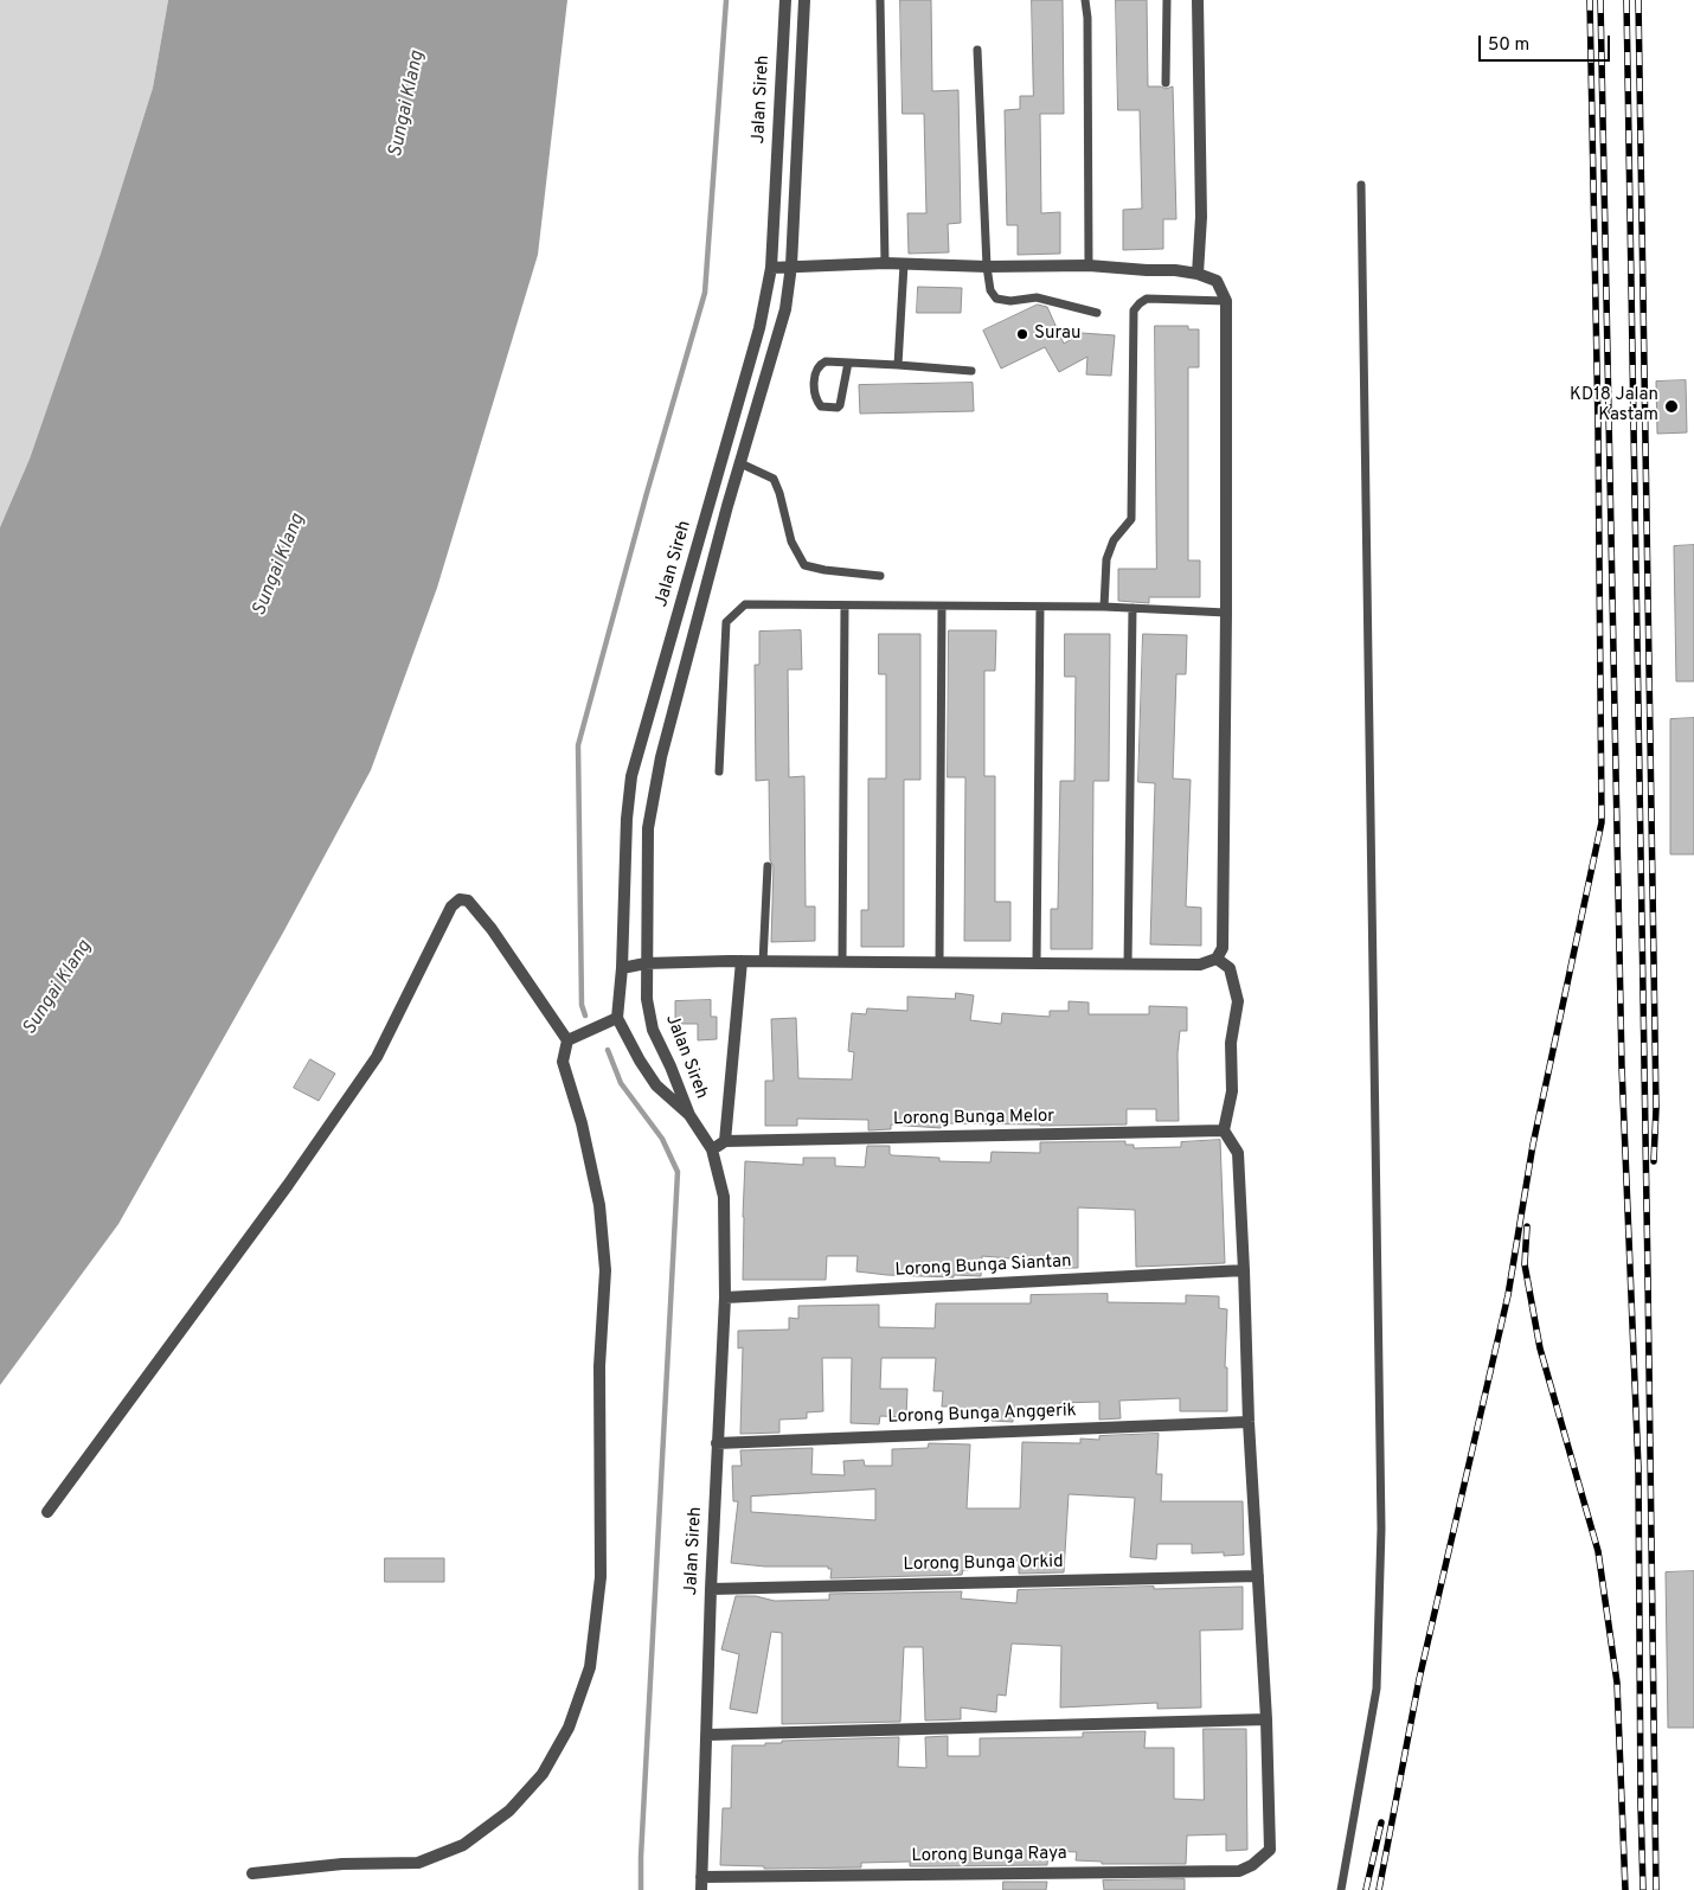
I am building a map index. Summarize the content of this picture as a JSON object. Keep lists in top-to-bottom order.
{
  "streets": {
    "street": [
      "Jalan Sireh",
      "Lorong Bunga Melor",
      "Lorong Bunga Siantan",
      "Lorong Bunga Anggerik",
      "Lorong Bunga Orkid",
      "Lorong Bunga Raya"
    ]
  },
  "crossings": [
    ["Jalan Sireh", "Lorong Bunga Siantan"],
    ["Jalan Sireh", "Lorong Bunga Anggerik"],
    ["Jalan Sireh", "Lorong Bunga Orkid"],
    ["Jalan Sireh", "Lorong Bunga Raya"]
  ],
  "water": ["Sungai Klang"],
  "places": ["Surau", "KD18 Jalan Kastam"],
  "scale_bar": "50 m"
}
